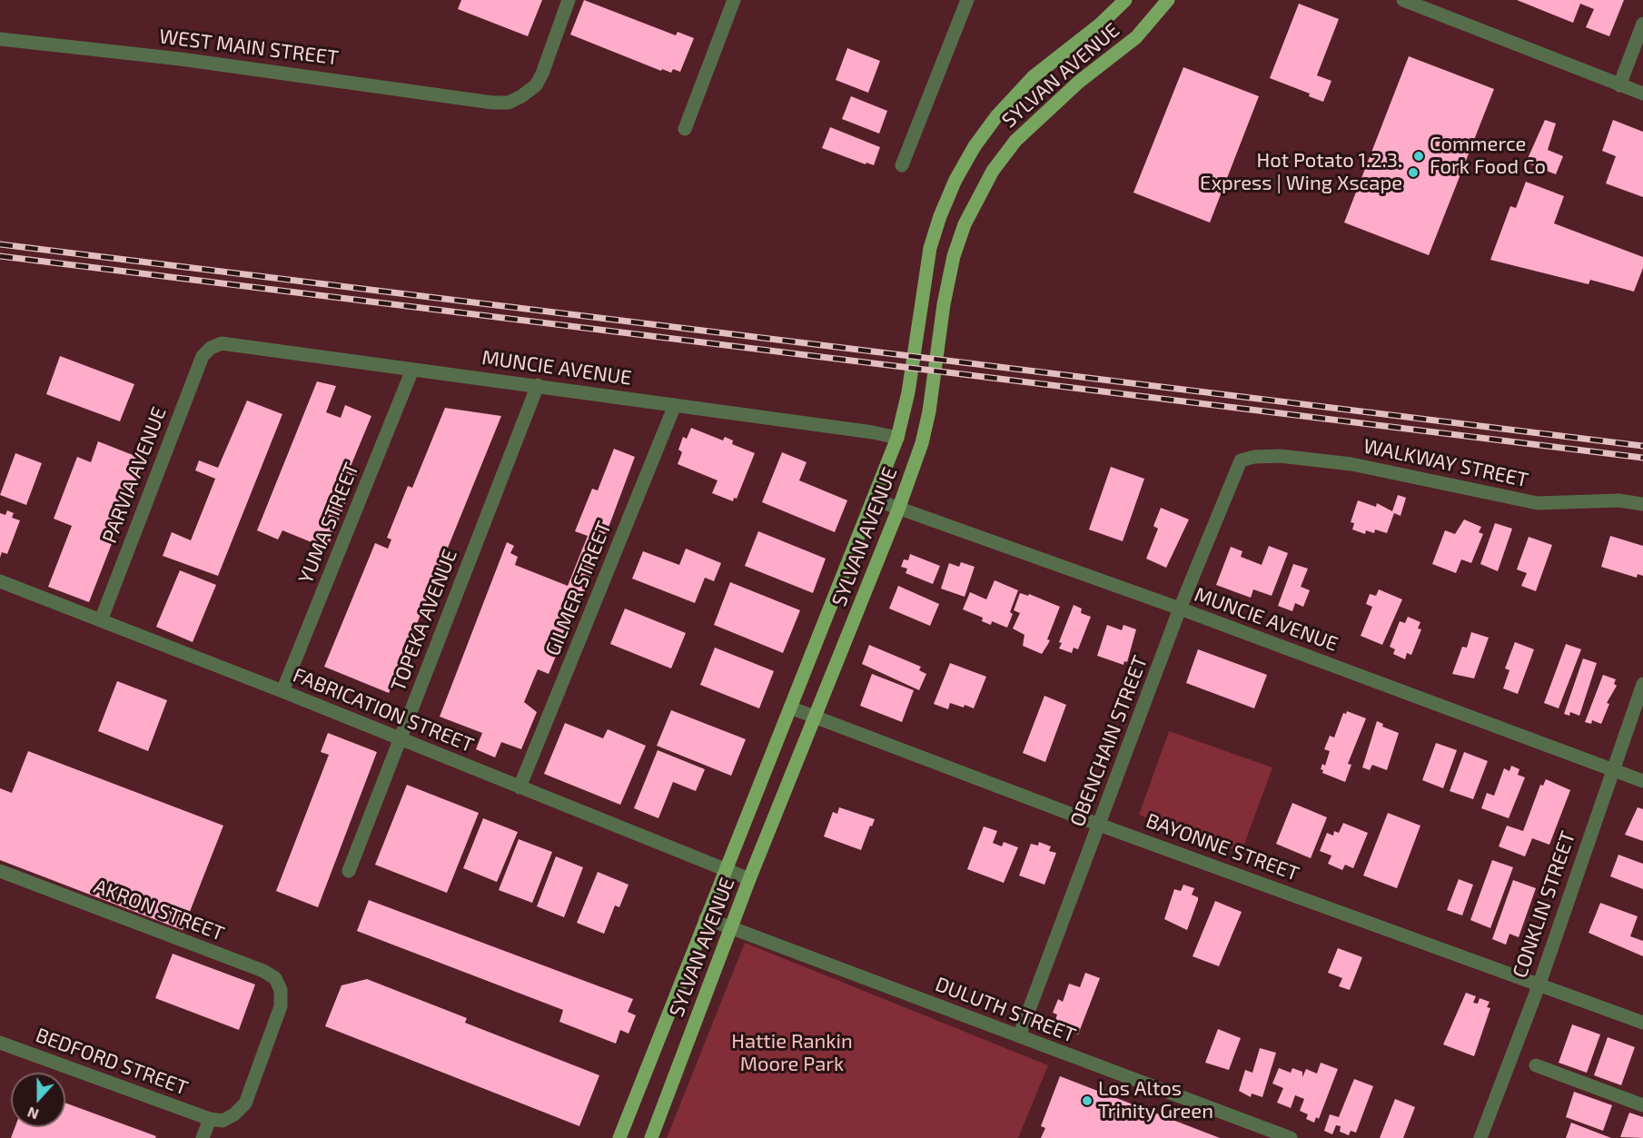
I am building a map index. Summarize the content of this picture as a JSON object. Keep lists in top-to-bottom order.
{
  "streets": {
    "main road": ["SYLVAN AVENUE"],
    "street": [
      "WEST MAIN STREET",
      "MUNCIE AVENUE",
      "WALKWAY STREET",
      "PARVIA AVENUE",
      "YUMA STREET",
      "GILMER STREET",
      "TOPEKA AVENUE",
      "FABRICATION STREET",
      "OBENCHAIN STREET",
      "BAYONNE STREET",
      "CONKLIN STREET",
      "AKRON STREET",
      "DULUTH STREET",
      "BEDFORD STREET"
    ]
  },
  "crossings": [
    ["SYLVAN AVENUE", "MUNCIE AVENUE"],
    ["SYLVAN AVENUE", "FABRICATION STREET"],
    ["SYLVAN AVENUE", "BAYONNE STREET"],
    ["SYLVAN AVENUE", "DULUTH STREET"],
    ["MUNCIE AVENUE", "PARVIA AVENUE"],
    ["MUNCIE AVENUE", "YUMA STREET"],
    ["MUNCIE AVENUE", "GILMER STREET"],
    ["MUNCIE AVENUE", "TOPEKA AVENUE"],
    ["MUNCIE AVENUE", "OBENCHAIN STREET"],
    ["MUNCIE AVENUE", "CONKLIN STREET"],
    ["WALKWAY STREET", "OBENCHAIN STREET"],
    ["PARVIA AVENUE", "FABRICATION STREET"],
    ["YUMA STREET", "FABRICATION STREET"],
    ["GILMER STREET", "FABRICATION STREET"],
    ["TOPEKA AVENUE", "FABRICATION STREET"],
    ["OBENCHAIN STREET", "BAYONNE STREET"],
    ["OBENCHAIN STREET", "DULUTH STREET"],
    ["BAYONNE STREET", "CONKLIN STREET"],
    ["AKRON STREET", "BEDFORD STREET"]
  ],
  "parks": ["Hattie Rankin Moore Park"],
  "places": ["Commerce Fork Food Co", "Hot Potato 1.2.3. Express | Wing Xscape", "Los Altos Trinity Green"],
  "north": "bottom"
}
